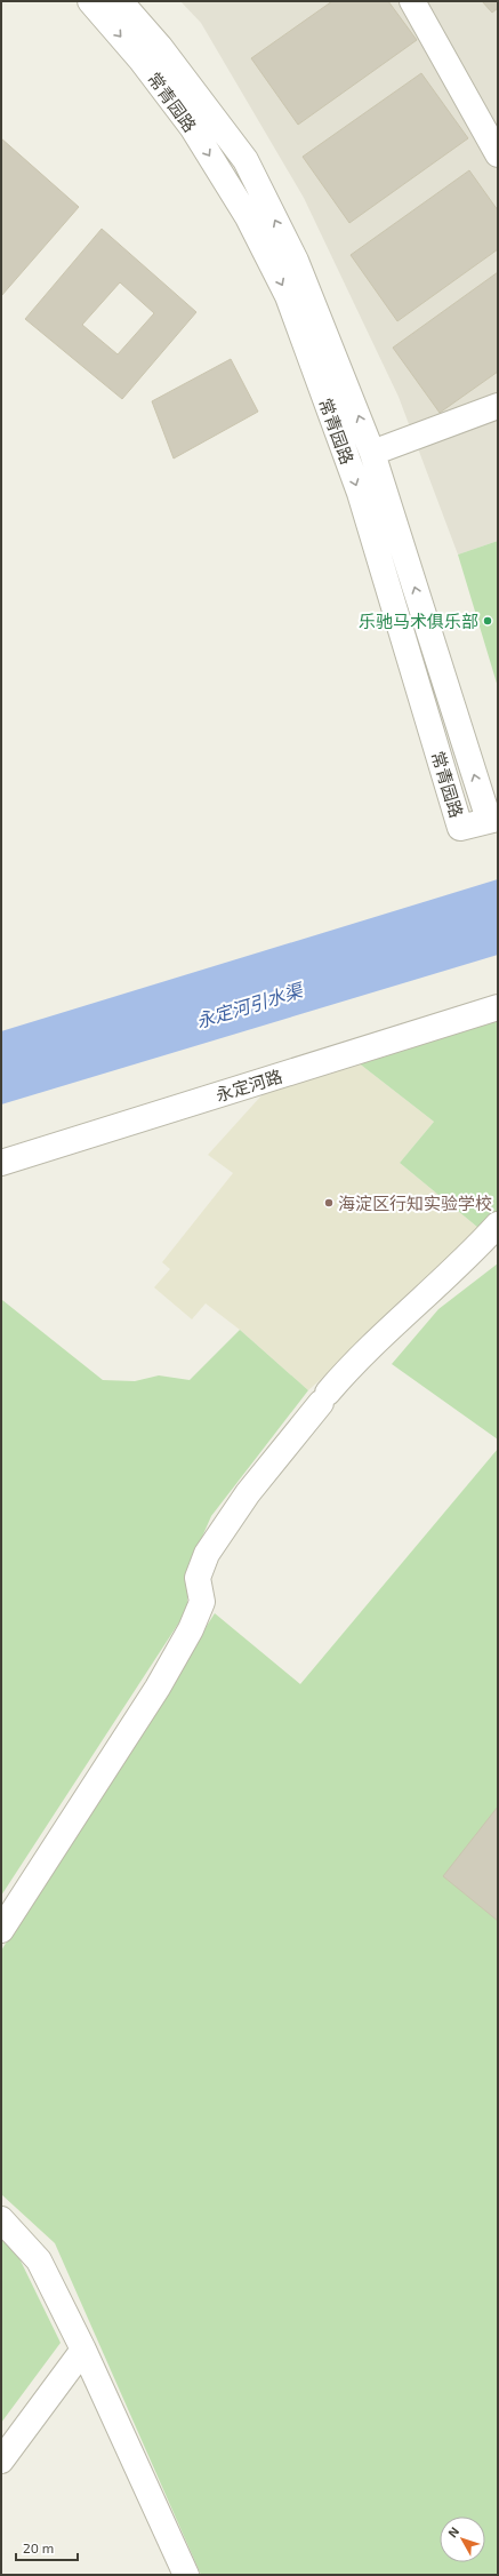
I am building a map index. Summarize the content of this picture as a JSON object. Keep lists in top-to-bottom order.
{
  "streets": {
    "street": ["常青园路", "永定河路"]
  },
  "water": ["永定河引水渠"],
  "places": ["乐驰马术俱乐部", "海淀区行知实验学校"],
  "scale_bar": "20 m",
  "north": "top left"
}
